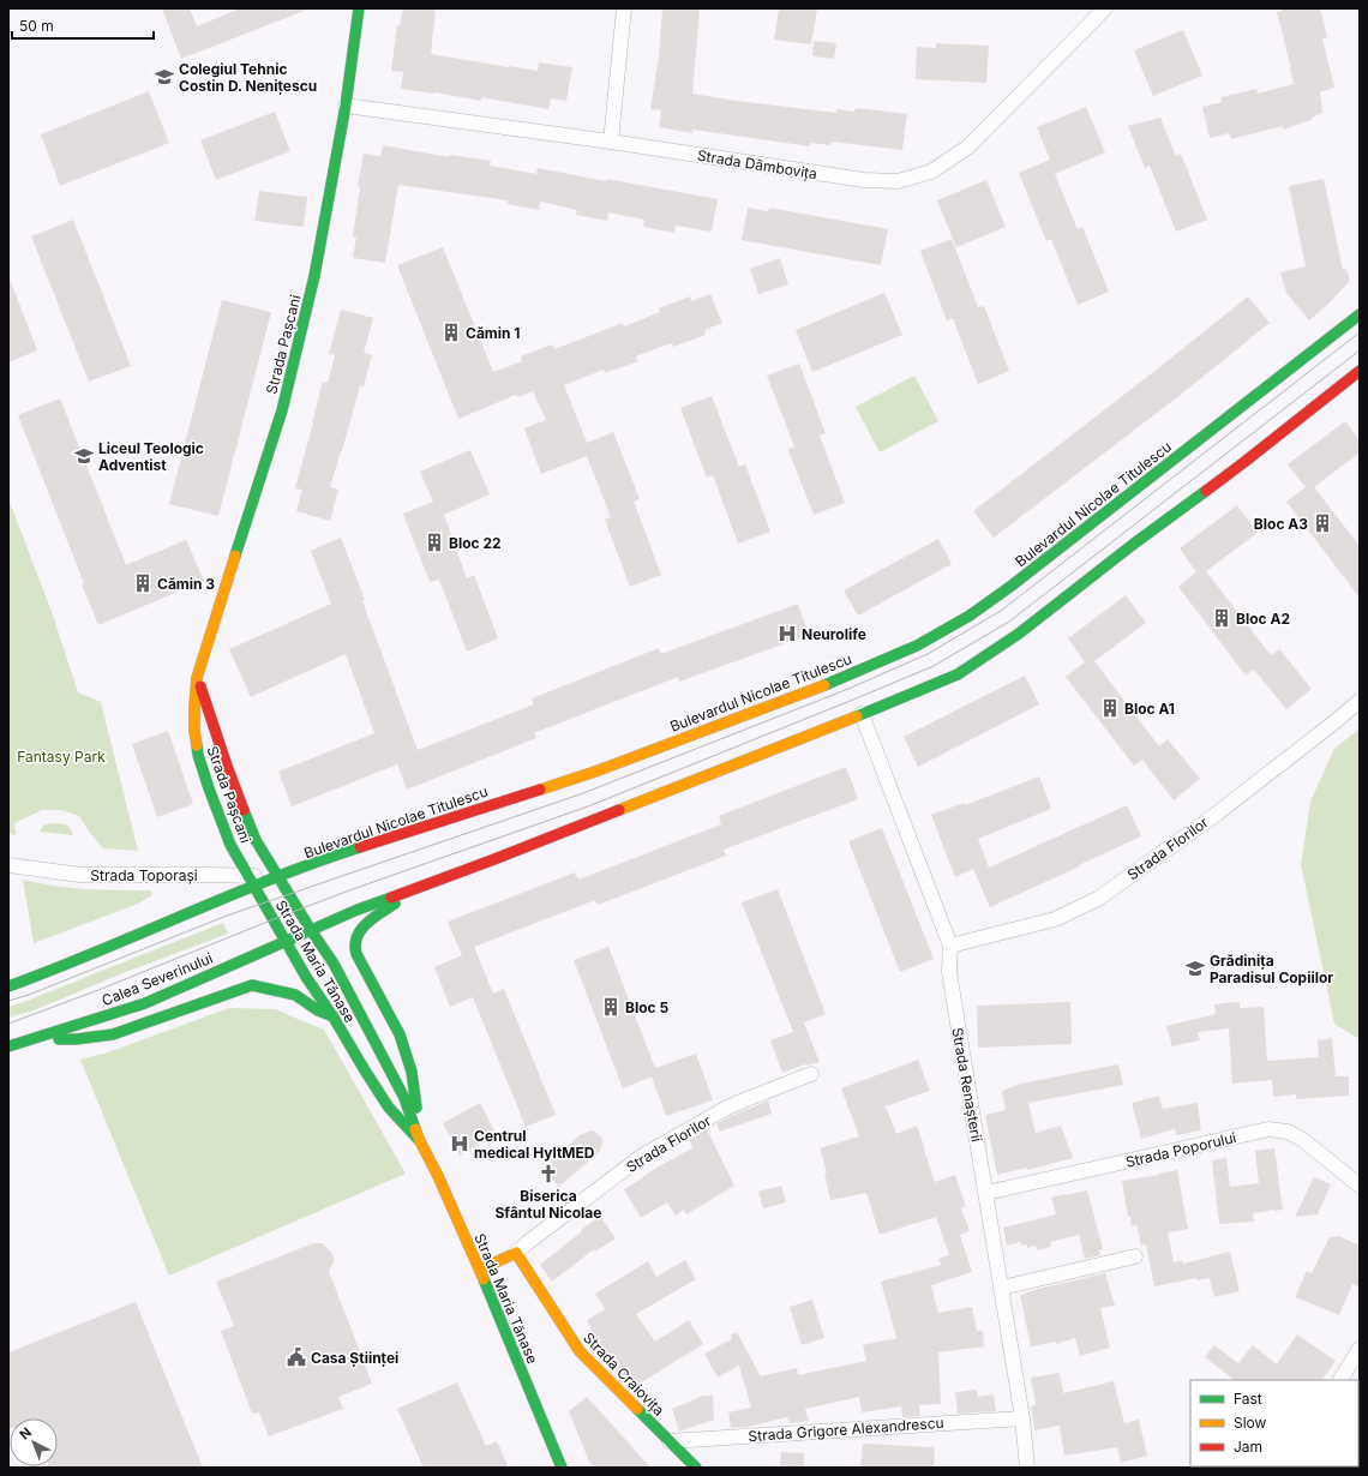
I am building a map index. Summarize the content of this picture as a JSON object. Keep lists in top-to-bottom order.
{
  "streets": {
    "main road": [
      "Strada Pașcani",
      "Bulevardul Nicolae Titulescu",
      "Strada Maria Tănase",
      "Calea Severinului",
      "Strada Craiovița"
    ],
    "street": [
      "Strada Dâmbovița",
      "Strada Florilor",
      "Strada Toporași",
      "Strada Renașterii",
      "Strada Poporului",
      "Strada Grigore Alexandrescu"
    ]
  },
  "crossings": [
    ["Strada Dâmbovița", "Strada Pașcani"],
    ["Strada Pașcani", "Bulevardul Nicolae Titulescu"],
    ["Strada Pașcani", "Strada Toporași"],
    ["Strada Pașcani", "Strada Maria Tănase"],
    ["Bulevardul Nicolae Titulescu", "Strada Toporași"],
    ["Bulevardul Nicolae Titulescu", "Strada Maria Tănase"],
    ["Strada Florilor", "Strada Renașterii"],
    ["Strada Florilor", "Strada Craiovița"],
    ["Strada Toporași", "Strada Maria Tănase"],
    ["Strada Maria Tănase", "Calea Severinului"],
    ["Strada Renașterii", "Strada Poporului"],
    ["Strada Renașterii", "Strada Grigore Alexandrescu"],
    ["Strada Craiovița", "Strada Grigore Alexandrescu"]
  ],
  "parks": ["Fantasy Park"],
  "places": {
    "school or university": ["Colegiul Tehnic Costin D. Nenițescu", "Liceul Teologic Adventist", "Grădinița Paradisul Copiilor"],
    "building": [
      "Cămin 1",
      "Bloc A3",
      "Bloc 22",
      "Cămin 3",
      "Bloc A2",
      "Bloc A1",
      "Bloc 5"
    ],
    "hospital": ["Neurolife", "Centrul medical HyltMED"],
    "church": ["Biserica Sfântul Nicolae"],
    "public building": ["Casa Științei"]
  },
  "legend": ["Fast", "Slow", "Jam"],
  "scale_bar": "50 m",
  "north": "top left"
}
